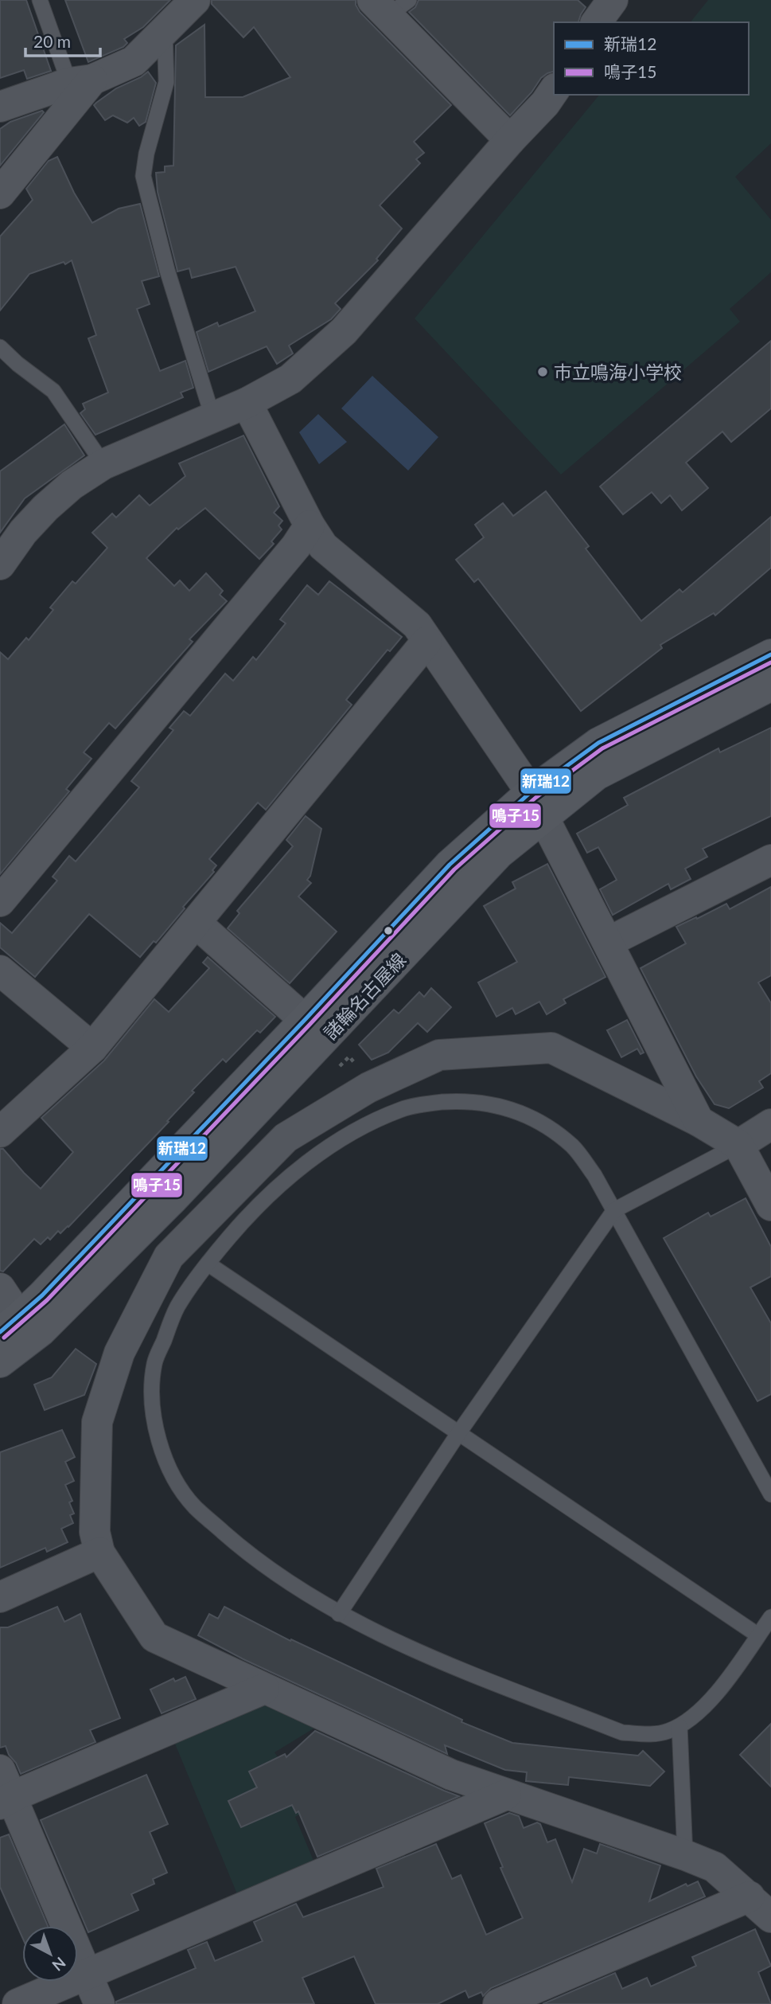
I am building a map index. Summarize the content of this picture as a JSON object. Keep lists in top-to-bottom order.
{
  "streets": {
    "main road": ["諸輪名古屋線"]
  },
  "places": ["市立鳴海小学校"],
  "lines": ["transit line 新瑞12", "transit line 鳴子15"],
  "legend": ["新瑞12", "鳴子15"],
  "scale_bar": "20 m",
  "north": "bottom right"
}
